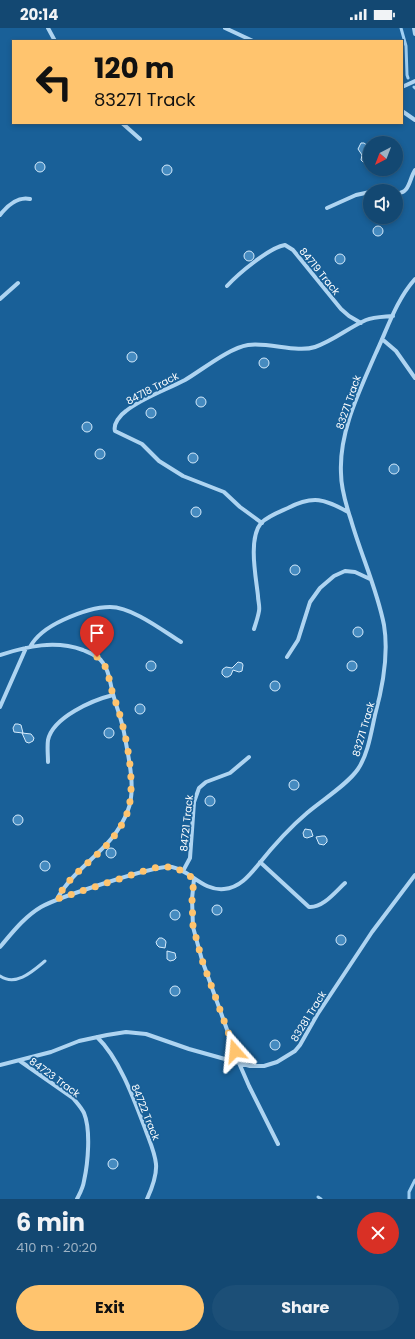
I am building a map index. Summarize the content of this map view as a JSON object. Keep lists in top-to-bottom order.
{
  "streets": {
    "street": [
      "84719 Track",
      "84718 Track",
      "83271 Track",
      "84721 Track",
      "83281 Track",
      "84723 Track",
      "84722 Track"
    ]
  },
  "crossings": [
    ["84719 Track", "84718 Track"],
    ["84718 Track", "83271 Track"],
    ["83271 Track", "84721 Track"],
    ["83281 Track", "84723 Track"],
    ["83281 Track", "84722 Track"]
  ],
  "north": "bottom left",
  "page": {
    "status": "20:14",
    "turn": ["120 m", "83271 Track"],
    "heading": ["6 min", "410 m · 20:20"],
    "buttons": ["Exit", "Share"]
  }
}
